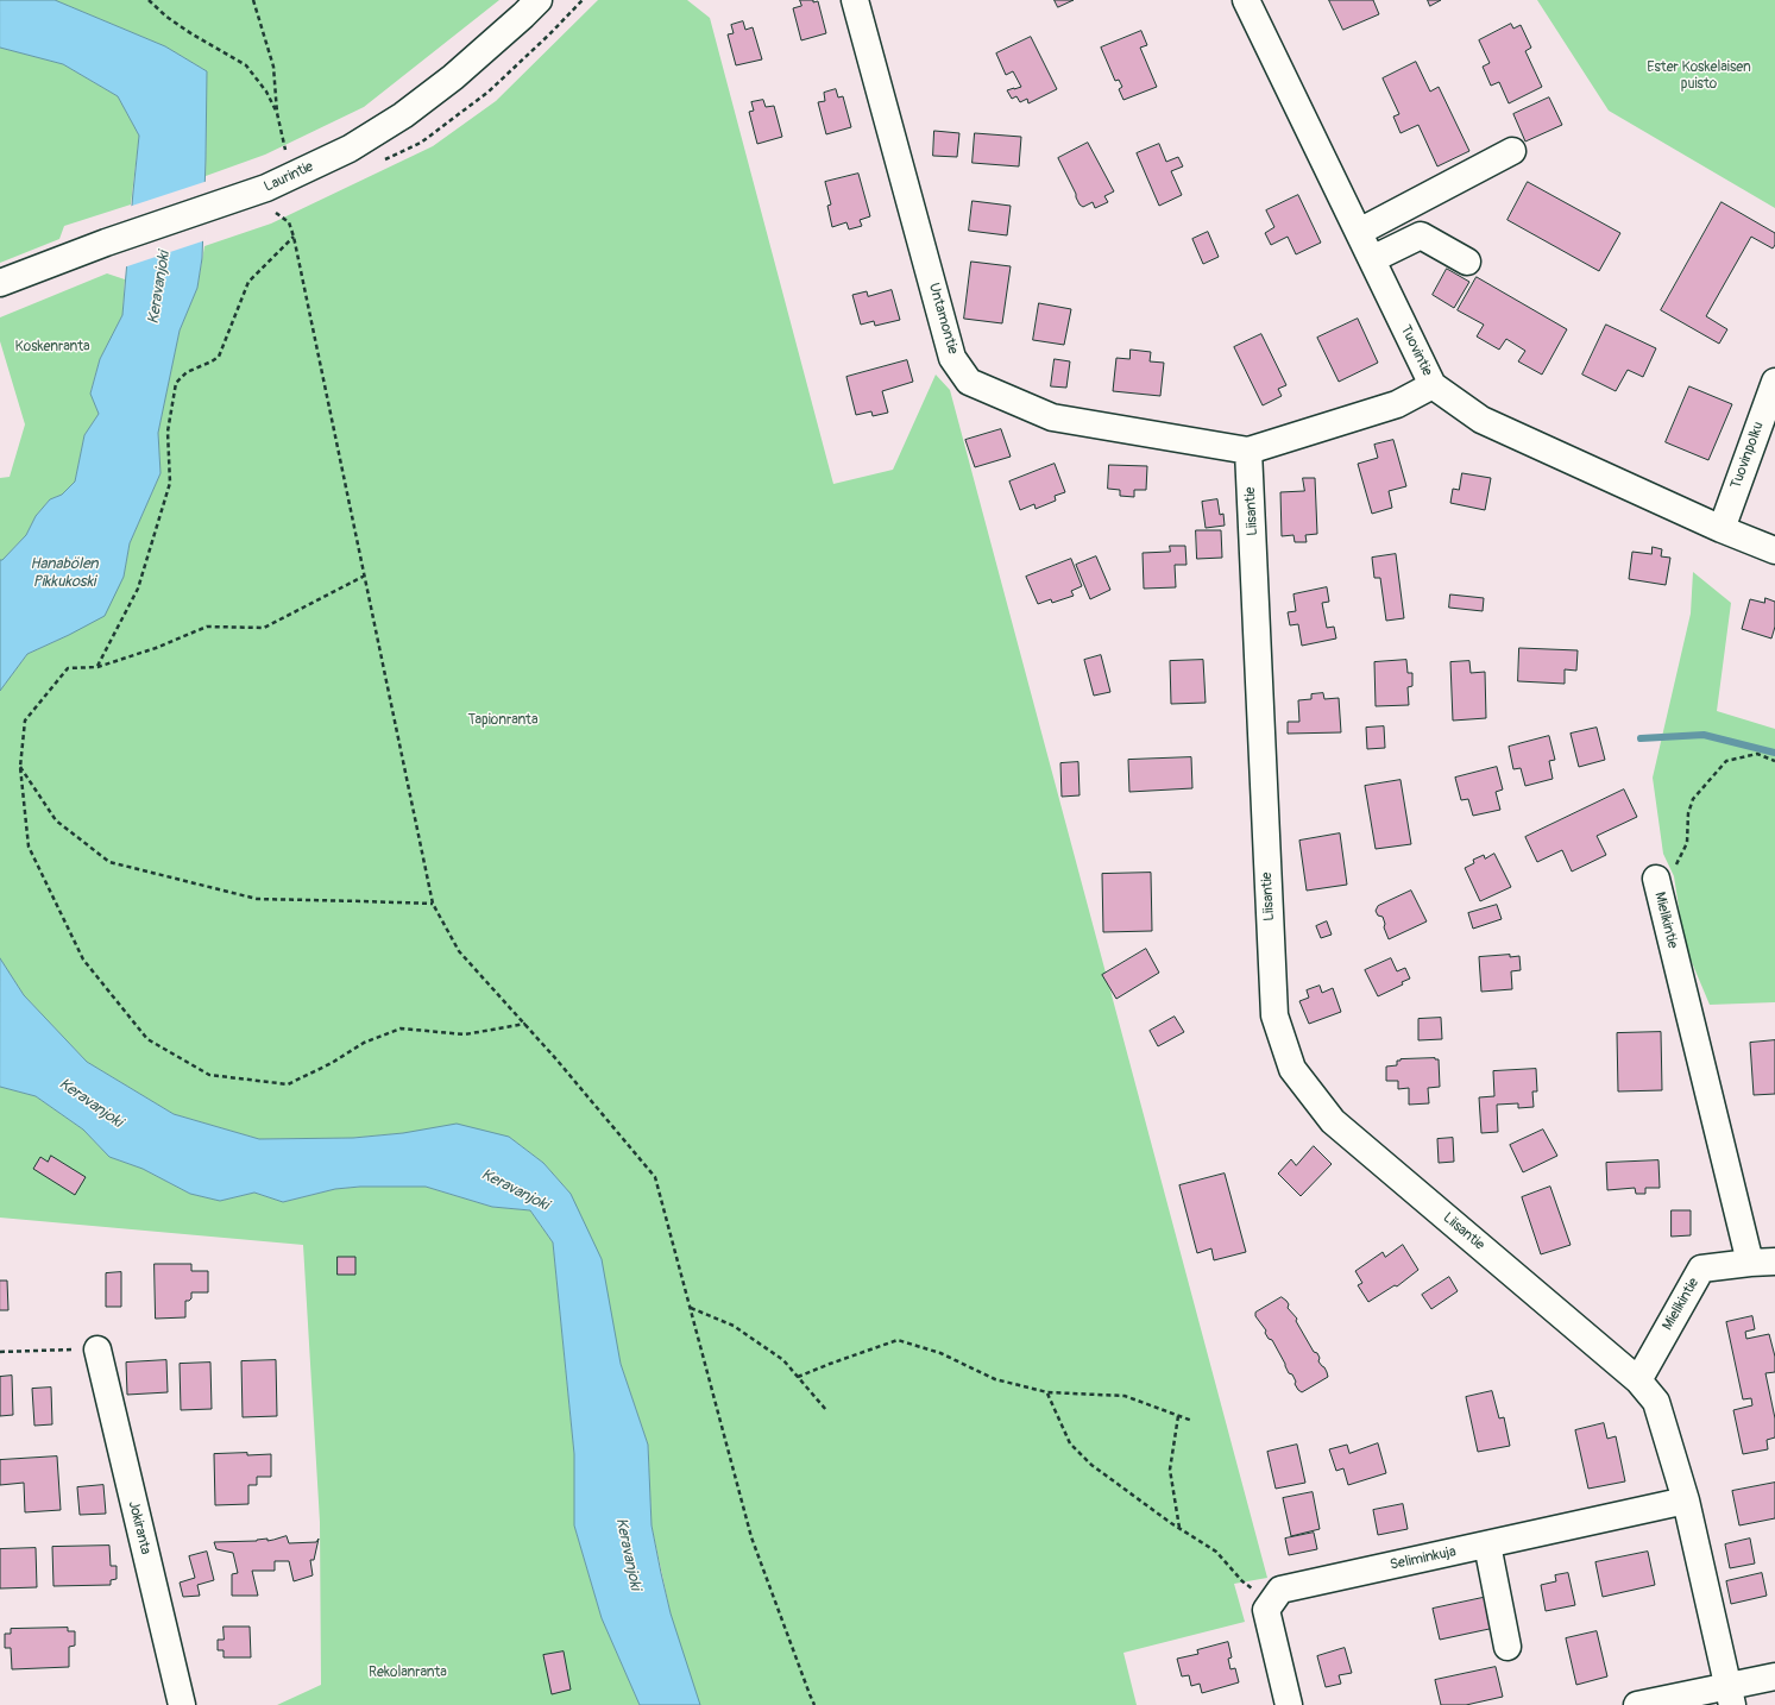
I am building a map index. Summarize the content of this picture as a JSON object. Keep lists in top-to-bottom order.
{
  "streets": {
    "street": [
      "Laurintie",
      "Untamontie",
      "Tuovintie",
      "Tuovinpolku",
      "Liisantie",
      "Mielikintie",
      "Jokiranta",
      "Seliminkuja"
    ]
  },
  "crossings": [
    ["Untamontie", "Liisantie"],
    ["Tuovintie", "Tuovinpolku"],
    ["Liisantie", "Mielikintie"]
  ],
  "water": ["Keravanjoki", "Hanabölen Pikkukoski"],
  "parks": [
    "Ester Koskelaisen puisto",
    "Koskenranta",
    "Tapionranta",
    "Rekolanranta"
  ]
}
